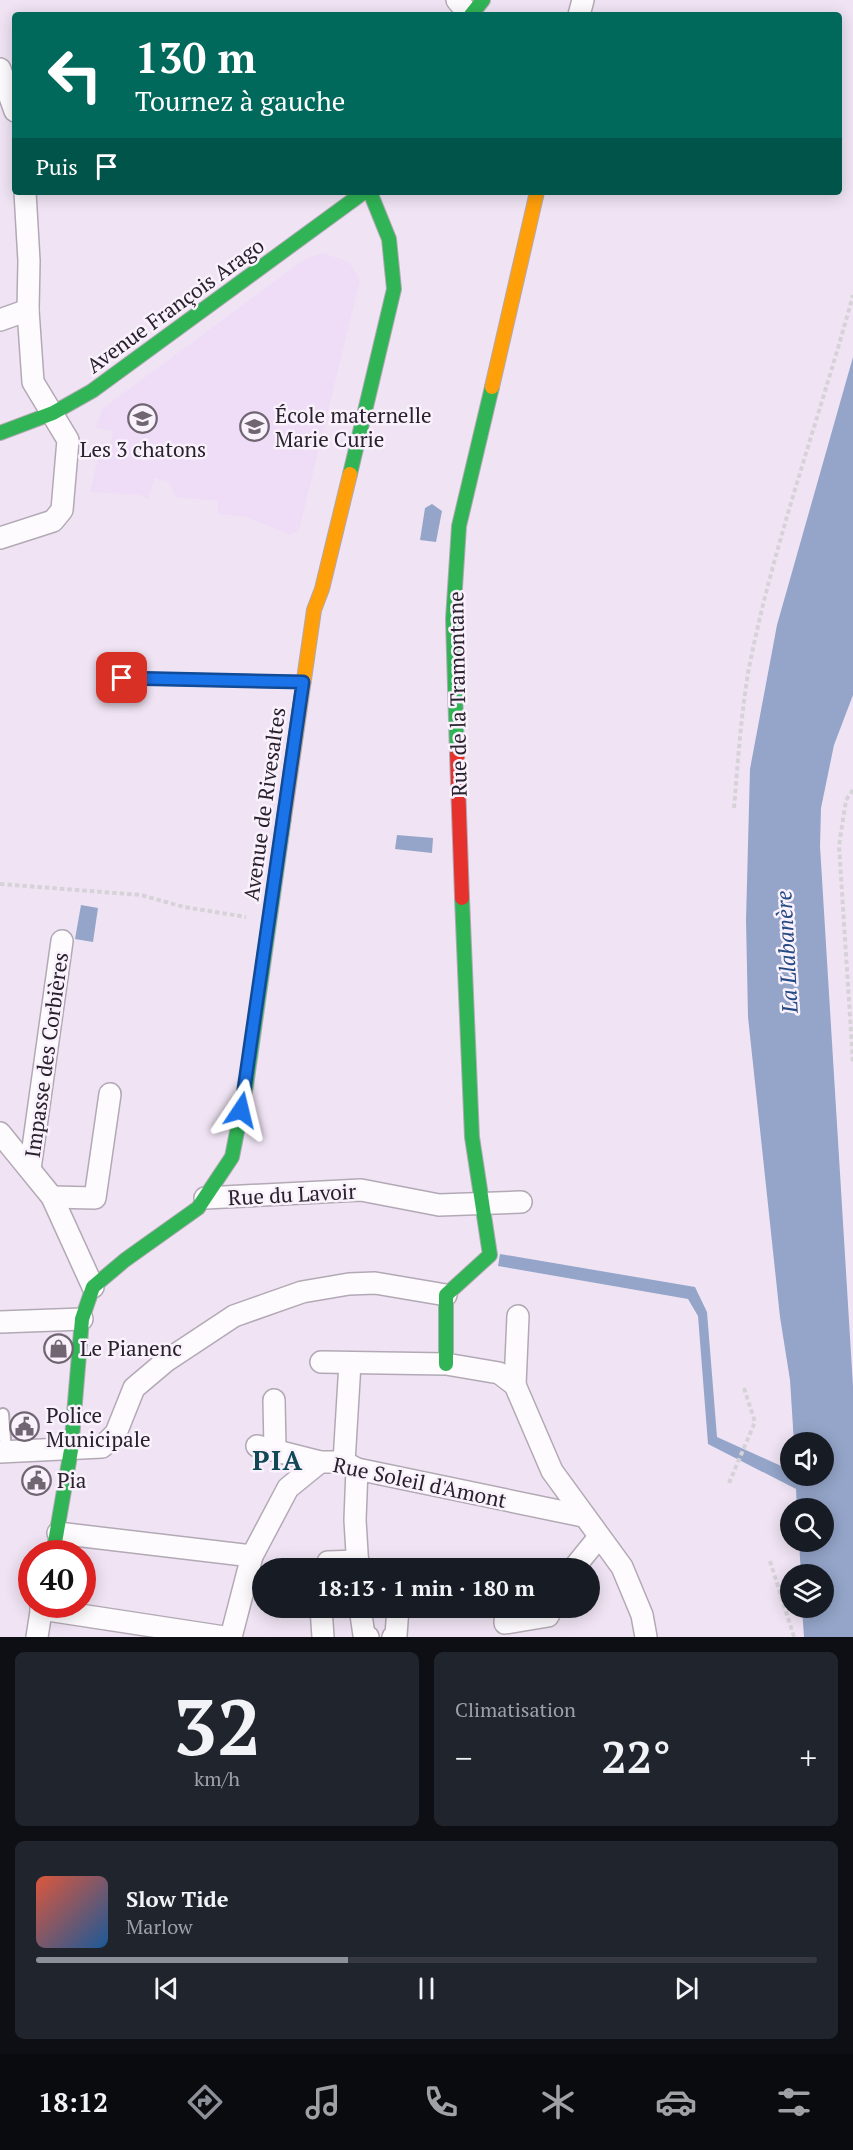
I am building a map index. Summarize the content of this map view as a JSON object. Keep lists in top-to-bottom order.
{
  "streets": {
    "street": [
      "Avenue François Arago",
      "Rue de la Tramontane",
      "Avenue de Rivesaltes",
      "Impasse des Corbières",
      "Rue du Lavoir",
      "Rue Soleil d'Amont"
    ]
  },
  "crossings": [
    ["Rue de la Tramontane", "Rue du Lavoir"],
    ["Avenue de Rivesaltes", "Rue du Lavoir"]
  ],
  "districts": ["PIA"],
  "water": ["La Llabanère"],
  "places": {
    "school or university": ["Les 3 chatons", "École maternelle Marie Curie"],
    "shop": ["Le Pianenc"],
    "public building": ["Police Municipale", "Pia"]
  },
  "page": {
    "turn": ["130 m", "Tournez à gauche"],
    "then": "Puis",
    "limit": "40",
    "trip": "18:13 · 1 min · 180 m",
    "tile": [
      ["32", "km/h"],
      "Climatisation"
    ],
    "heat": ["−", "22°", "+"],
    "song": ["Slow Tide", "Marlow"],
    "tabs": "18:12"
  }
}
